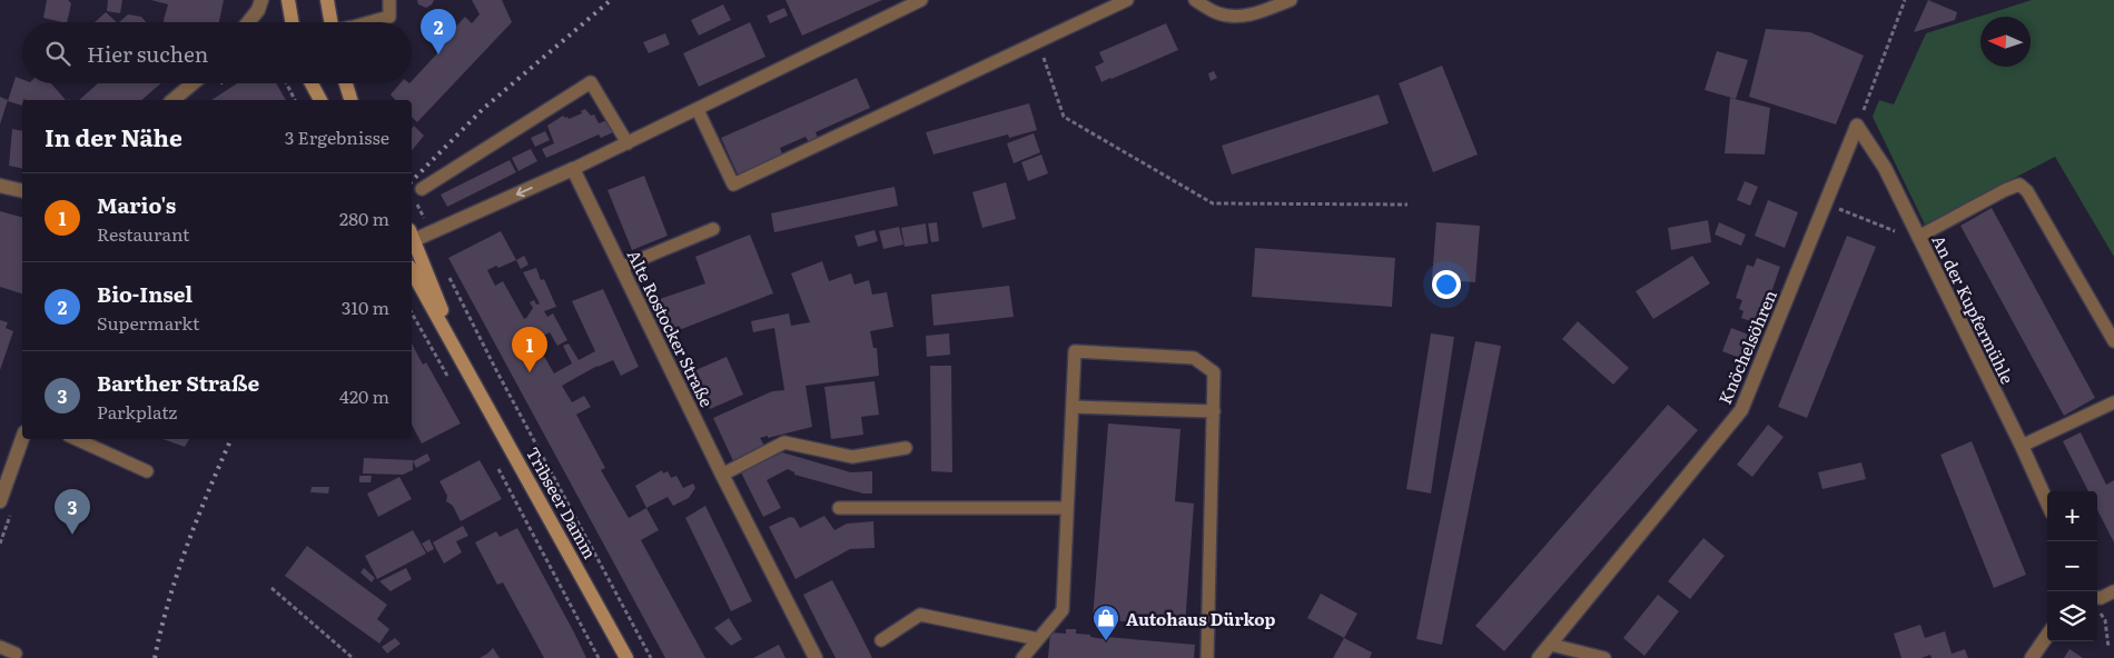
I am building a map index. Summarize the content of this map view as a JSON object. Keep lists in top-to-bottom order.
{
  "streets": {
    "main road": ["Tribseer Damm"],
    "street": ["An der Kupfermühle", "Alte Rostocker Straße", "Knöchelsöhren"]
  },
  "crossings": [
    ["An der Kupfermühle", "Knöchelsöhren"]
  ],
  "places": {
    "shop": ["Autohaus Dürkop"]
  },
  "north": "left",
  "page": {
    "pins": ["2", "1", "3"],
    "search": "Hier suchen",
    "heading": ["In der Nähe", "3 Ergebnisse"],
    "list": [
      {
        "mark": "1",
        "name": "Mario's",
        "note": "Restaurant",
        "value": "280 m"
      },
      {
        "mark": "2",
        "name": "Bio-Insel",
        "note": "Supermarkt",
        "value": "310 m"
      },
      {
        "mark": "3",
        "name": "Barther Straße",
        "note": "Parkplatz",
        "value": "420 m"
      }
    ],
    "map_buttons": ["+", "−"]
  }
}
